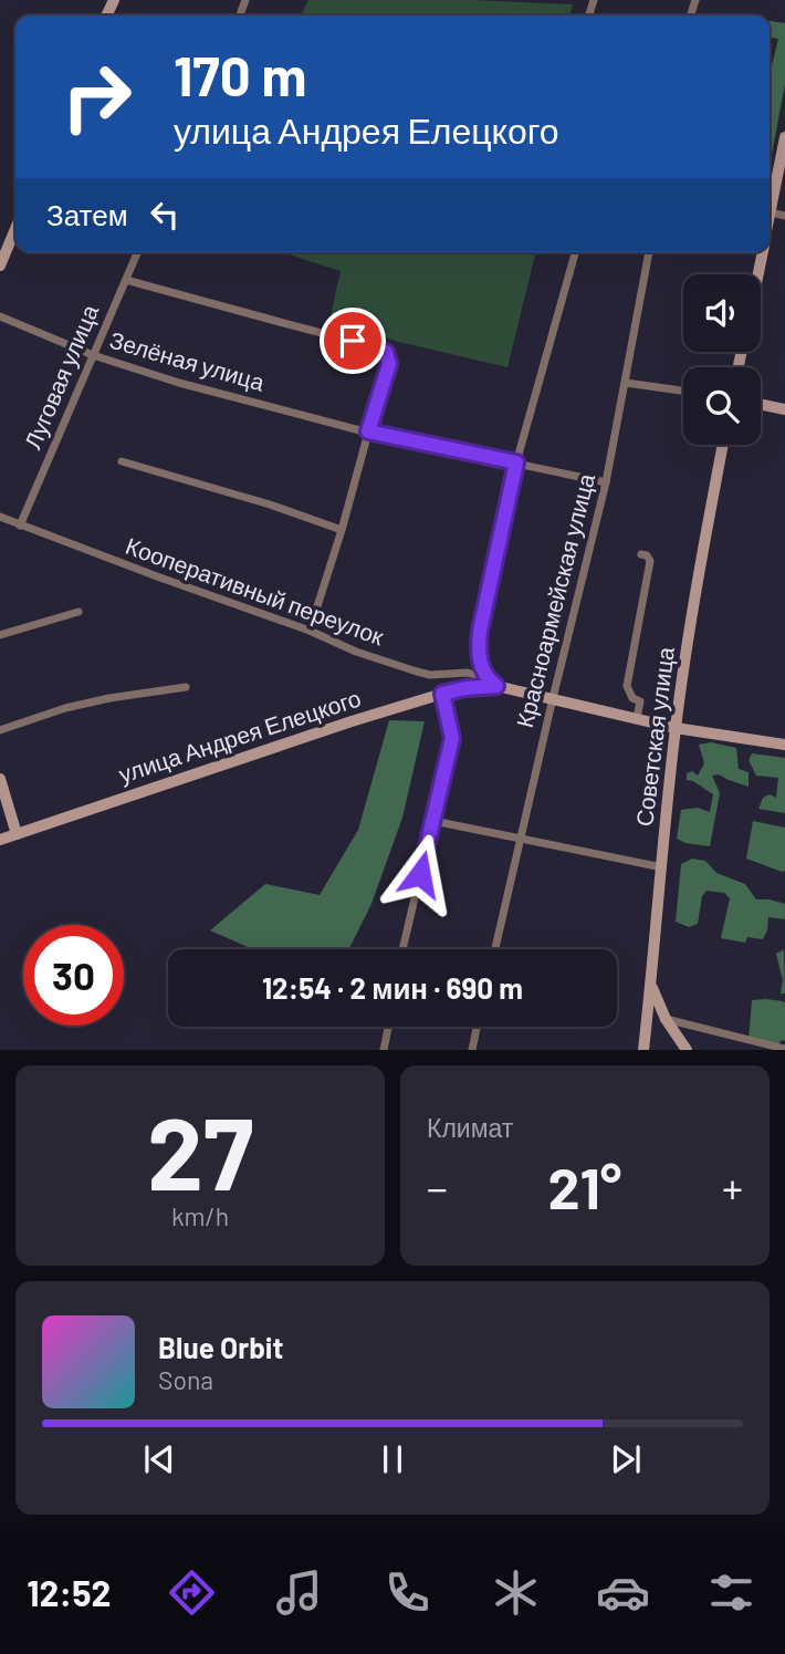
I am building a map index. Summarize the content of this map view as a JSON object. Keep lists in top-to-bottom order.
{
  "streets": {
    "main road": ["улица Андрея Елецкого", "Советская улица"],
    "street": [
      "Зелёная улица",
      "Луговая улица",
      "Кооперативный переулок",
      "Красноармейская улица"
    ]
  },
  "crossings": [
    ["Зелёная улица", "Луговая улица"],
    ["Зелёная улица", "Красноармейская улица"],
    ["Луговая улица", "Кооперативный переулок"],
    ["Кооперативный переулок", "улица Андрея Елецкого"],
    ["Красноармейская улица", "улица Андрея Елецкого"],
    ["улица Андрея Елецкого", "Советская улица"]
  ],
  "page": {
    "turn": ["170 m", "улица Андрея Елецкого"],
    "then": "Затем",
    "limit": "30",
    "trip": "12:54 · 2 мин · 690 m",
    "tile": [
      ["27", "km/h"],
      "Климат"
    ],
    "heat": ["−", "21°", "+"],
    "song": ["Blue Orbit", "Sona"],
    "tabs": "12:52"
  }
}
